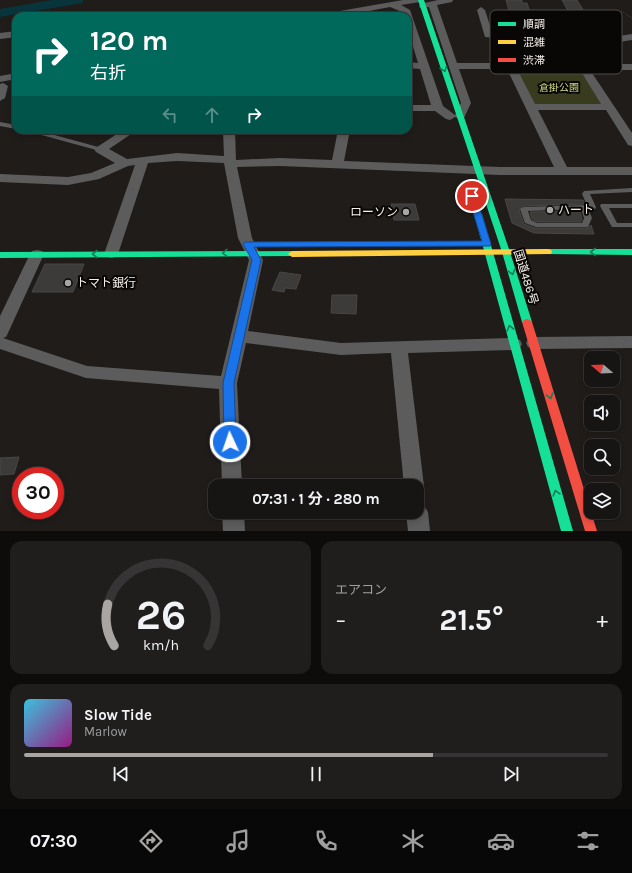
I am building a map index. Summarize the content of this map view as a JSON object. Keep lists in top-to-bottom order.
{
  "streets": {
    "main road": ["国道486号"]
  },
  "parks": ["倉掛公園"],
  "places": ["ハート", "ローソン", "トマト銀行"],
  "legend": ["順調", "混雑", "渋滞"],
  "north": "left",
  "page": {
    "turn": ["120 m", "右折"],
    "limit": "30",
    "trip": "07:31 · 1 分 · 280 m",
    "tile": "エアコン",
    "heat": ["−", "21.5°", "+"],
    "song": ["Slow Tide", "Marlow"],
    "tabs": "07:30",
    "gauge": ["26", "km/h"]
  }
}
